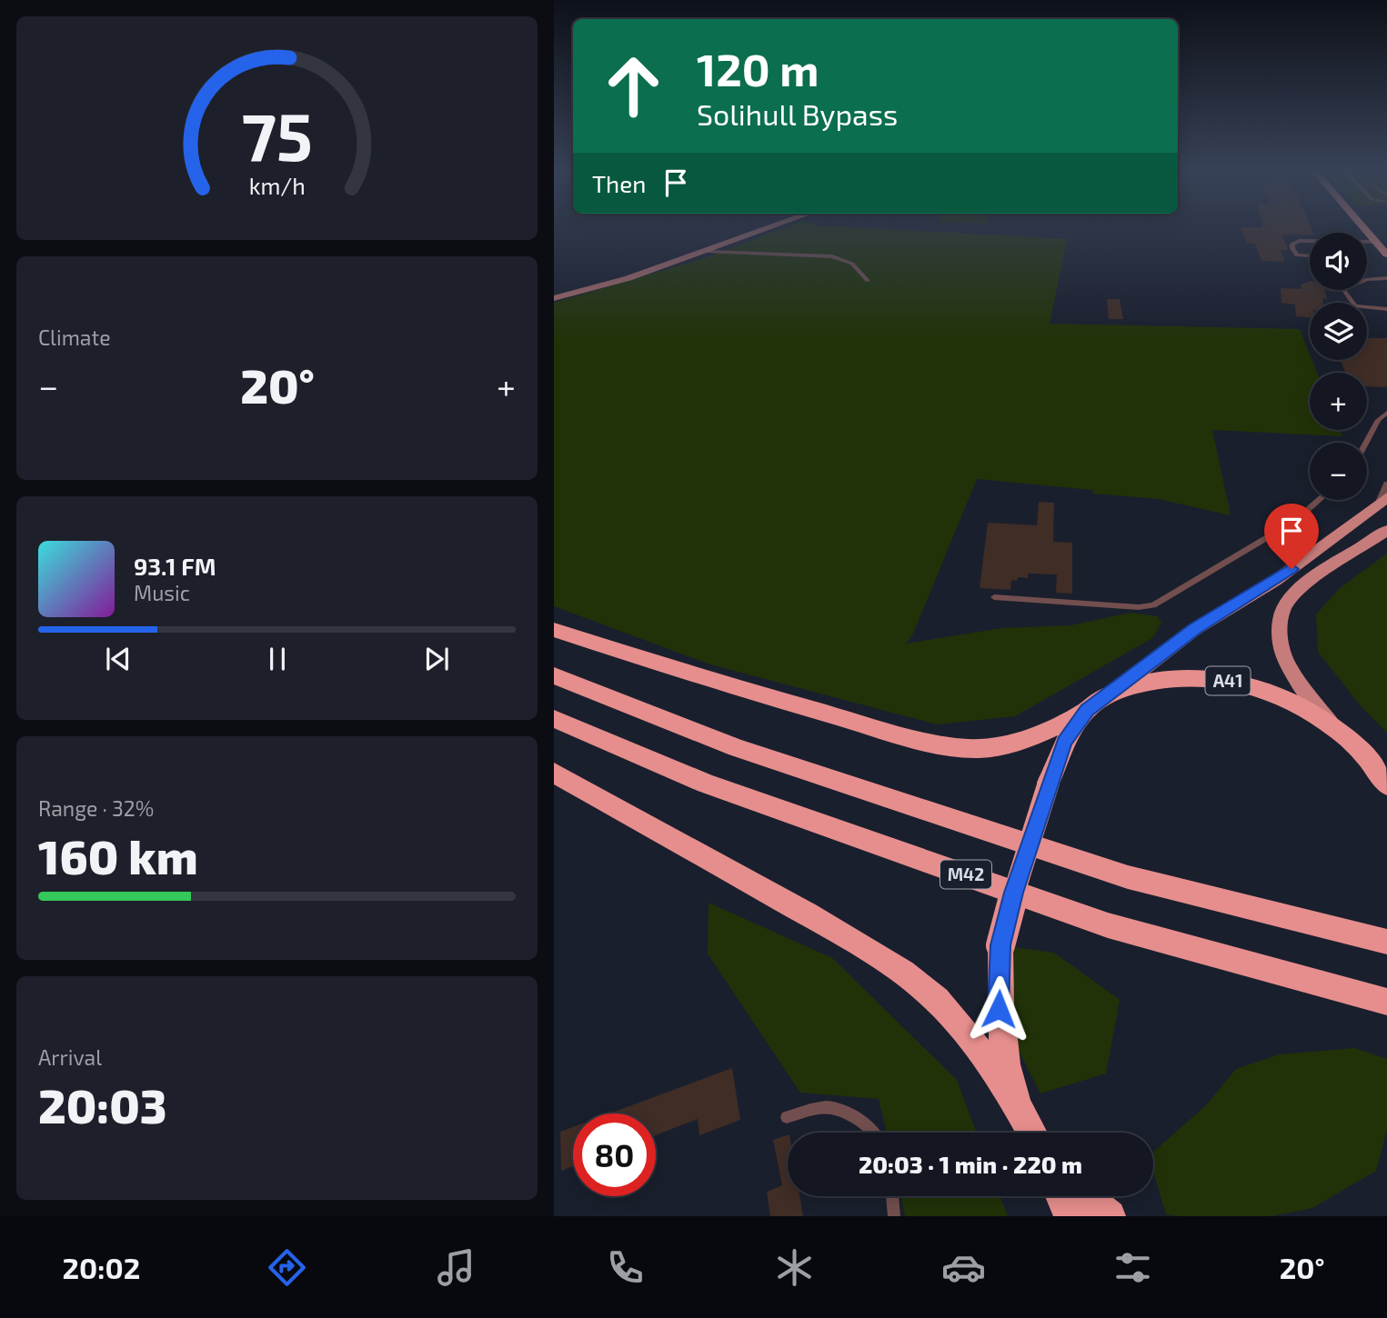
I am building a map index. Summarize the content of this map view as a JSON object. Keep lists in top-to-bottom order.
{
  "streets": {
    "highway": ["A41", "M42"]
  },
  "page": {
    "turn": ["120 m", "Solihull Bypass"],
    "then": "Then",
    "map_buttons": ["+", "−"],
    "tile": [
      "Climate",
      ["Range · 32%", "160 km"],
      ["Arrival", "20:03"]
    ],
    "heat": ["−", "20°", "+"],
    "song": ["93.1 FM", "Music"],
    "limit": "80",
    "trip": "20:03 · 1 min · 220 m",
    "tabs": ["20:02", "20°"],
    "gauge": ["75", "km/h"]
  }
}
